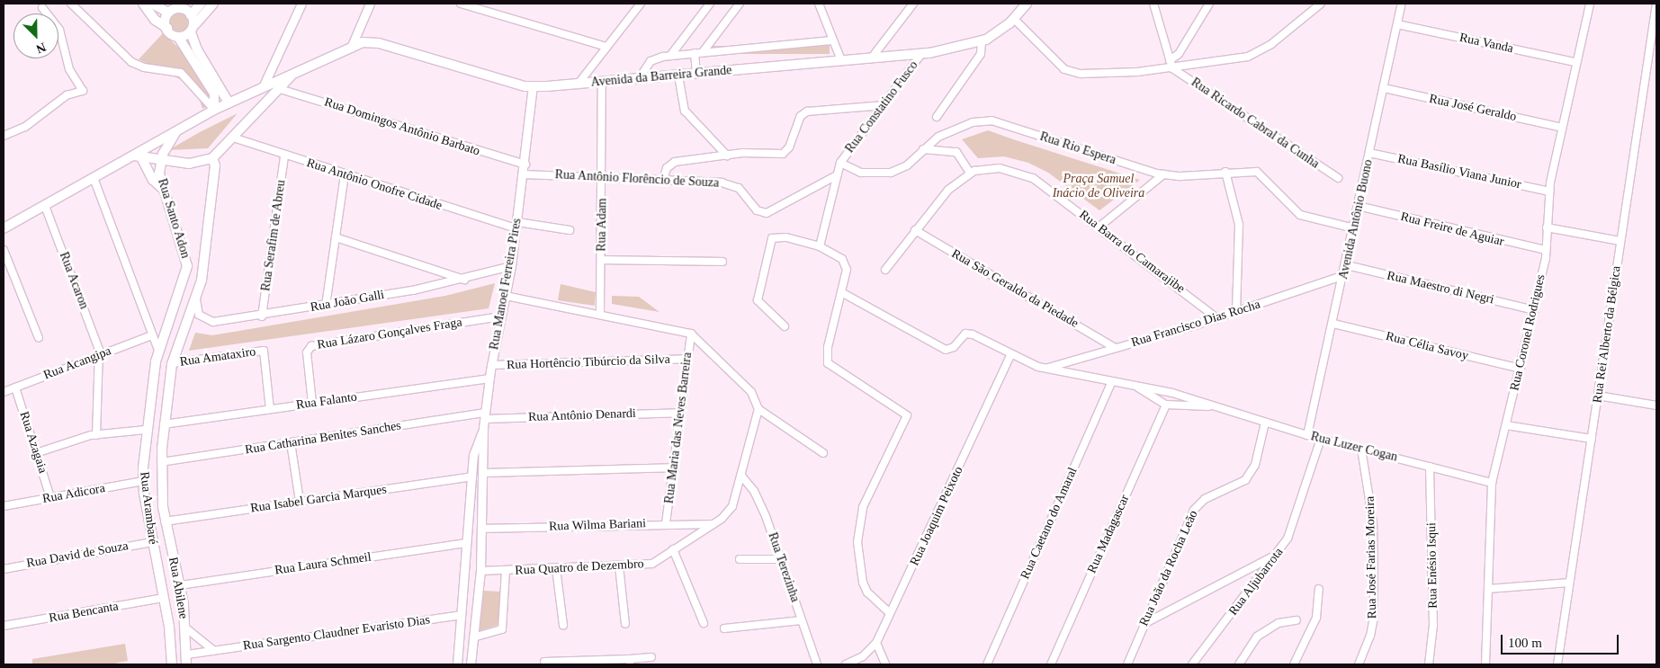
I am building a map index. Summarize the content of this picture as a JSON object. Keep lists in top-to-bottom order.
{
  "streets": {
    "main road": [
      "Avenida da Barreira Grande",
      "Rua Santo Adon",
      "Rua Arambaré",
      "Rua Abilene"
    ],
    "street": [
      "Rua Vanda",
      "Rua Constatino Fusco",
      "Rua José Geraldo",
      "Rua Ricardo Cabral da Cunha",
      "Rua Domingos Antônio Barbato",
      "Rua Rio Espera",
      "Rua Basílio Viana Junior",
      "Rua Antônio Florêncio de Souza",
      "Rua Antônio Onofre Cidade",
      "Avenida Antônio Buono",
      "Rua Adam",
      "Rua Freire de Aguiar",
      "Rua Serafim de Abreu",
      "Rua Barra do Camarajibe",
      "Rua Acaron",
      "Rua Manoel Ferreira Pires",
      "Rua Maestro di Negri",
      "Rua São Geraldo da Piedade",
      "Rua João Galli",
      "Rua Francisco Dias Rocha",
      "Rua Coronel Rodrigues",
      "Rua Lázaro Gonçalves Fraga",
      "Rua Rei Alberto da Bélgica",
      "Rua Célia Savoy",
      "Rua Amataxiro",
      "Rua Hortêncio Tibúrcio da Silva",
      "Rua Acangipa",
      "Rua Falanto",
      "Rua Antônio Denardi",
      "Rua Maria das Neves Barreira",
      "Rua Catharina Benites Sanches",
      "Rua Azagaia",
      "Rua Luzer Cogan",
      "Rua Adicora",
      "Rua Isabel Garcia Marques",
      "Rua Joaquim Peixoto",
      "Rua Caetano do Amaral",
      "Rua Wilma Bariani",
      "Rua Madagascar",
      "Rua David de Souza",
      "Rua José Farias Moreira",
      "Rua Laura Schmeil",
      "Rua Enésio Isqui",
      "Rua Quatro de Dezembro",
      "Rua Terezinha",
      "Rua João da Rocha Leão",
      "Rua Aljubarrota",
      "Rua Bencanta",
      "Rua Sargento Claudner Evaristo Dias"
    ]
  },
  "crossings": [
    ["Rua Vanda", "Avenida Antônio Buono"],
    ["Rua Vanda", "Rua Coronel Rodrigues"],
    ["Avenida da Barreira Grande", "Rua Constatino Fusco"],
    ["Avenida da Barreira Grande", "Rua Domingos Antônio Barbato"],
    ["Avenida da Barreira Grande", "Rua Antônio Onofre Cidade"],
    ["Avenida da Barreira Grande", "Rua Adam"],
    ["Avenida da Barreira Grande", "Rua Acaron"],
    ["Avenida da Barreira Grande", "Rua Manoel Ferreira Pires"],
    ["Avenida da Barreira Grande", "Rua Arambaré"],
    ["Rua Constatino Fusco", "Rua Rio Espera"],
    ["Rua Constatino Fusco", "Rua Antônio Florêncio de Souza"],
    ["Rua José Geraldo", "Avenida Antônio Buono"],
    ["Rua José Geraldo", "Rua Coronel Rodrigues"],
    ["Rua Domingos Antônio Barbato", "Rua Manoel Ferreira Pires"],
    ["Rua Rio Espera", "Avenida Antônio Buono"],
    ["Rua Basílio Viana Junior", "Avenida Antônio Buono"],
    ["Rua Basílio Viana Junior", "Rua Coronel Rodrigues"],
    ["Rua Antônio Florêncio de Souza", "Rua Adam"],
    ["Rua Antônio Florêncio de Souza", "Rua Manoel Ferreira Pires"],
    ["Rua Antônio Onofre Cidade", "Rua Serafim de Abreu"],
    ["Rua Antônio Onofre Cidade", "Rua Manoel Ferreira Pires"],
    ["Rua Santo Adon", "Rua Arambaré"],
    ["Avenida Antônio Buono", "Rua Freire de Aguiar"],
    ["Avenida Antônio Buono", "Rua Maestro di Negri"],
    ["Avenida Antônio Buono", "Rua Francisco Dias Rocha"],
    ["Avenida Antônio Buono", "Rua Célia Savoy"],
    ["Avenida Antônio Buono", "Rua Luzer Cogan"],
    ["Rua Freire de Aguiar", "Rua Coronel Rodrigues"],
    ["Rua Serafim de Abreu", "Rua João Galli"],
    ["Rua Barra do Camarajibe", "Rua São Geraldo da Piedade"],
    ["Rua Barra do Camarajibe", "Rua Francisco Dias Rocha"],
    ["Rua Acaron", "Rua Acangipa"],
    ["Rua Manoel Ferreira Pires", "Rua João Galli"],
    ["Rua Manoel Ferreira Pires", "Rua Lázaro Gonçalves Fraga"],
    ["Rua Manoel Ferreira Pires", "Rua Hortêncio Tibúrcio da Silva"],
    ["Rua Manoel Ferreira Pires", "Rua Falanto"],
    ["Rua Manoel Ferreira Pires", "Rua Antônio Denardi"],
    ["Rua Manoel Ferreira Pires", "Rua Catharina Benites Sanches"],
    ["Rua Manoel Ferreira Pires", "Rua Isabel Garcia Marques"],
    ["Rua Manoel Ferreira Pires", "Rua Wilma Bariani"],
    ["Rua Manoel Ferreira Pires", "Rua Laura Schmeil"],
    ["Rua Manoel Ferreira Pires", "Rua Quatro de Dezembro"],
    ["Rua Manoel Ferreira Pires", "Rua Sargento Claudner Evaristo Dias"],
    ["Rua Maestro di Negri", "Rua Coronel Rodrigues"],
    ["Rua São Geraldo da Piedade", "Rua Francisco Dias Rocha"],
    ["Rua João Galli", "Rua Arambaré"],
    ["Rua Francisco Dias Rocha", "Rua Luzer Cogan"],
    ["Rua Coronel Rodrigues", "Rua Célia Savoy"],
    ["Rua Coronel Rodrigues", "Rua Luzer Cogan"],
    ["Rua Lázaro Gonçalves Fraga", "Rua Falanto"],
    ["Rua Amataxiro", "Rua Falanto"],
    ["Rua Amataxiro", "Rua Arambaré"],
    ["Rua Hortêncio Tibúrcio da Silva", "Rua Maria das Neves Barreira"],
    ["Rua Acangipa", "Rua Azagaia"],
    ["Rua Falanto", "Rua Arambaré"],
    ["Rua Antônio Denardi", "Rua Maria das Neves Barreira"],
    ["Rua Antônio Denardi", "Rua Catharina Benites Sanches"],
    ["Rua Maria das Neves Barreira", "Rua Wilma Bariani"],
    ["Rua Catharina Benites Sanches", "Rua Arambaré"],
    ["Rua Azagaia", "Rua Adicora"],
    ["Rua Luzer Cogan", "Rua Joaquim Peixoto"],
    ["Rua Luzer Cogan", "Rua Caetano do Amaral"],
    ["Rua Luzer Cogan", "Rua Madagascar"],
    ["Rua Luzer Cogan", "Rua José Farias Moreira"],
    ["Rua Luzer Cogan", "Rua Enésio Isqui"],
    ["Rua Luzer Cogan", "Rua João da Rocha Leão"],
    ["Rua Luzer Cogan", "Rua Aljubarrota"],
    ["Rua Adicora", "Rua Arambaré"],
    ["Rua Isabel Garcia Marques", "Rua Arambaré"],
    ["Rua Isabel Garcia Marques", "Rua Abilene"],
    ["Rua Arambaré", "Rua David de Souza"],
    ["Rua Arambaré", "Rua Abilene"],
    ["Rua Arambaré", "Rua Bencanta"],
    ["Rua Wilma Bariani", "Rua Quatro de Dezembro"],
    ["Rua Laura Schmeil", "Rua Abilene"],
    ["Rua Quatro de Dezembro", "Rua Terezinha"],
    ["Rua Abilene", "Rua Sargento Claudner Evaristo Dias"]
  ],
  "parks": ["Praça Samuel Inácio de Oliveira"],
  "scale_bar": "100 m",
  "north": "bottom right"
}
